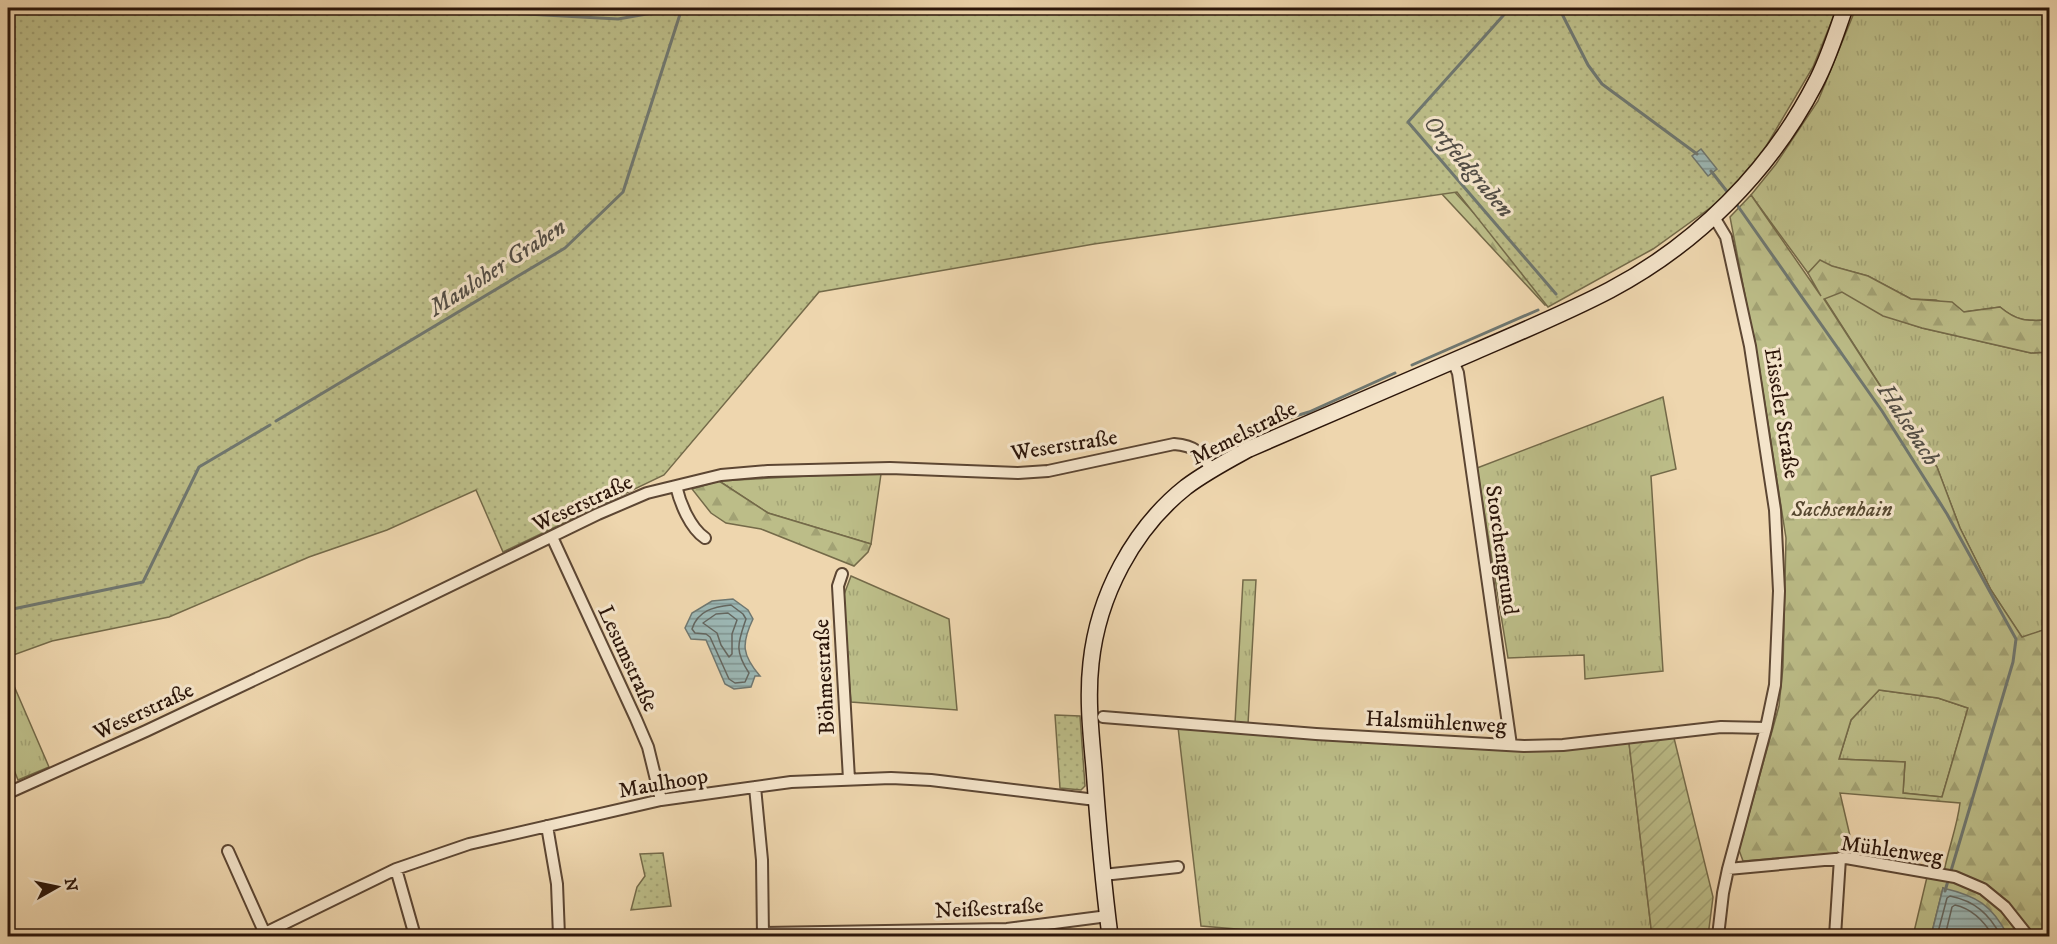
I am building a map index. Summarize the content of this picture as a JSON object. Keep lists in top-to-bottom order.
{
  "streets": {
    "street": [
      "Eisseler Straße",
      "Memelstraße",
      "Weserstraße",
      "Storchengrund",
      "Lesumstraße",
      "Böhmestraße",
      "Halsmühlenweg",
      "Maulhoop",
      "Mühlenweg",
      "Neißestraße"
    ]
  },
  "crossings": [
    ["Eisseler Straße", "Memelstraße"],
    ["Eisseler Straße", "Halsmühlenweg"],
    ["Eisseler Straße", "Mühlenweg"],
    ["Memelstraße", "Weserstraße"],
    ["Memelstraße", "Storchengrund"],
    ["Memelstraße", "Maulhoop"],
    ["Memelstraße", "Neißestraße"],
    ["Weserstraße", "Lesumstraße"],
    ["Storchengrund", "Halsmühlenweg"],
    ["Lesumstraße", "Maulhoop"],
    ["Böhmestraße", "Maulhoop"]
  ],
  "water": ["Ortfeldgraben", "Mauloher Graben", "Halsebach"],
  "parks": ["Sachsenhain"],
  "north": "right"
}
